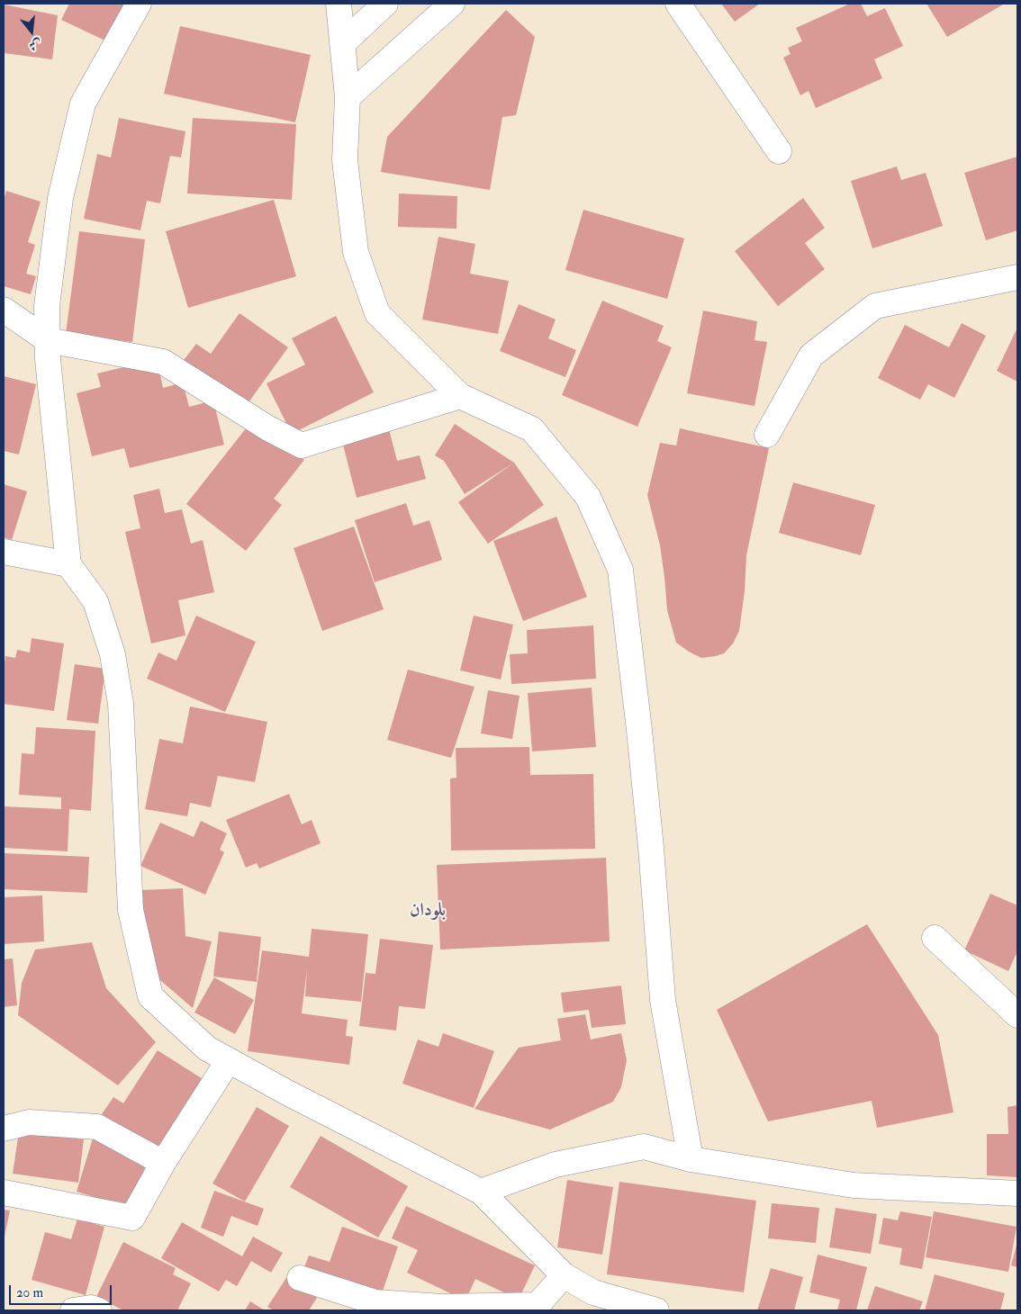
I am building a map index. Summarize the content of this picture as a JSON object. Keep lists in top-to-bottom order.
{
  "districts": ["بلودان"],
  "scale_bar": "20 m",
  "north": "bottom"
}
